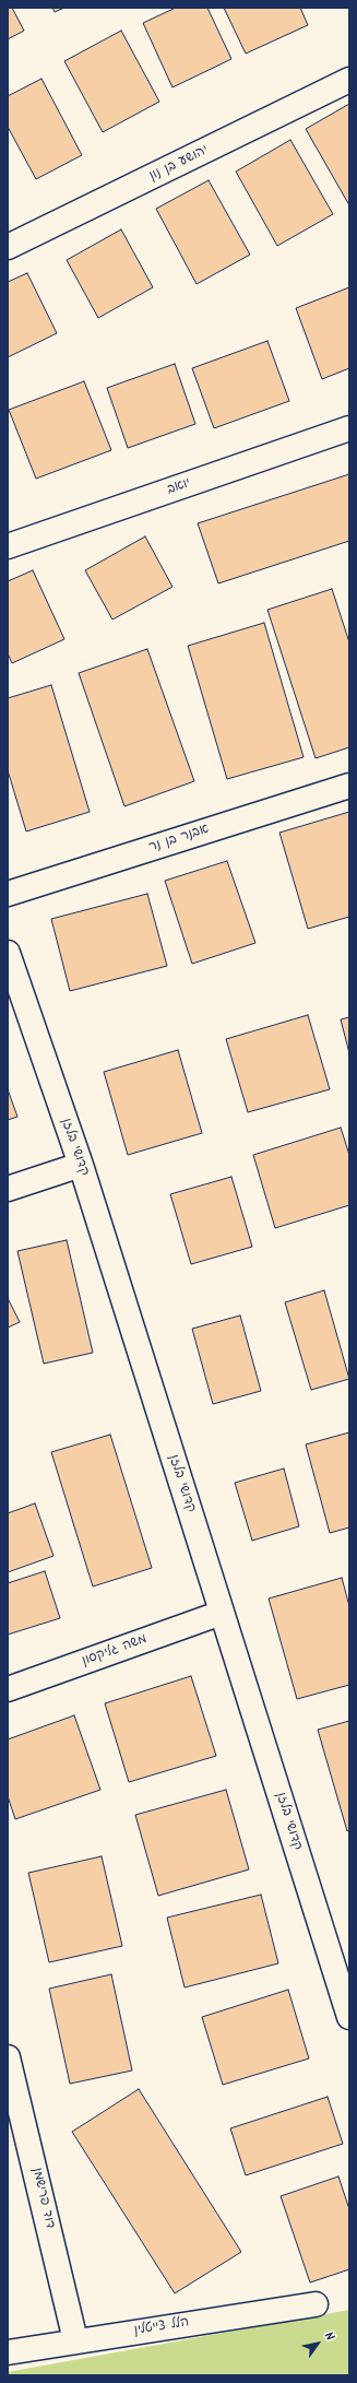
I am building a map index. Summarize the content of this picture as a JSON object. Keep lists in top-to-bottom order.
{
  "streets": {
    "street": [
      "יהושע בן נון",
      "יואב",
      "אבנר בן נר",
      "קדושי בלזן",
      "משה גליקסון",
      "דוד פרישמן",
      "הלל צייטלין"
    ]
  },
  "crossings": [
    ["קדושי בלזן", "משה גליקסון"],
    ["דוד פרישמן", "הלל צייטלין"]
  ],
  "north": "top right"
}
